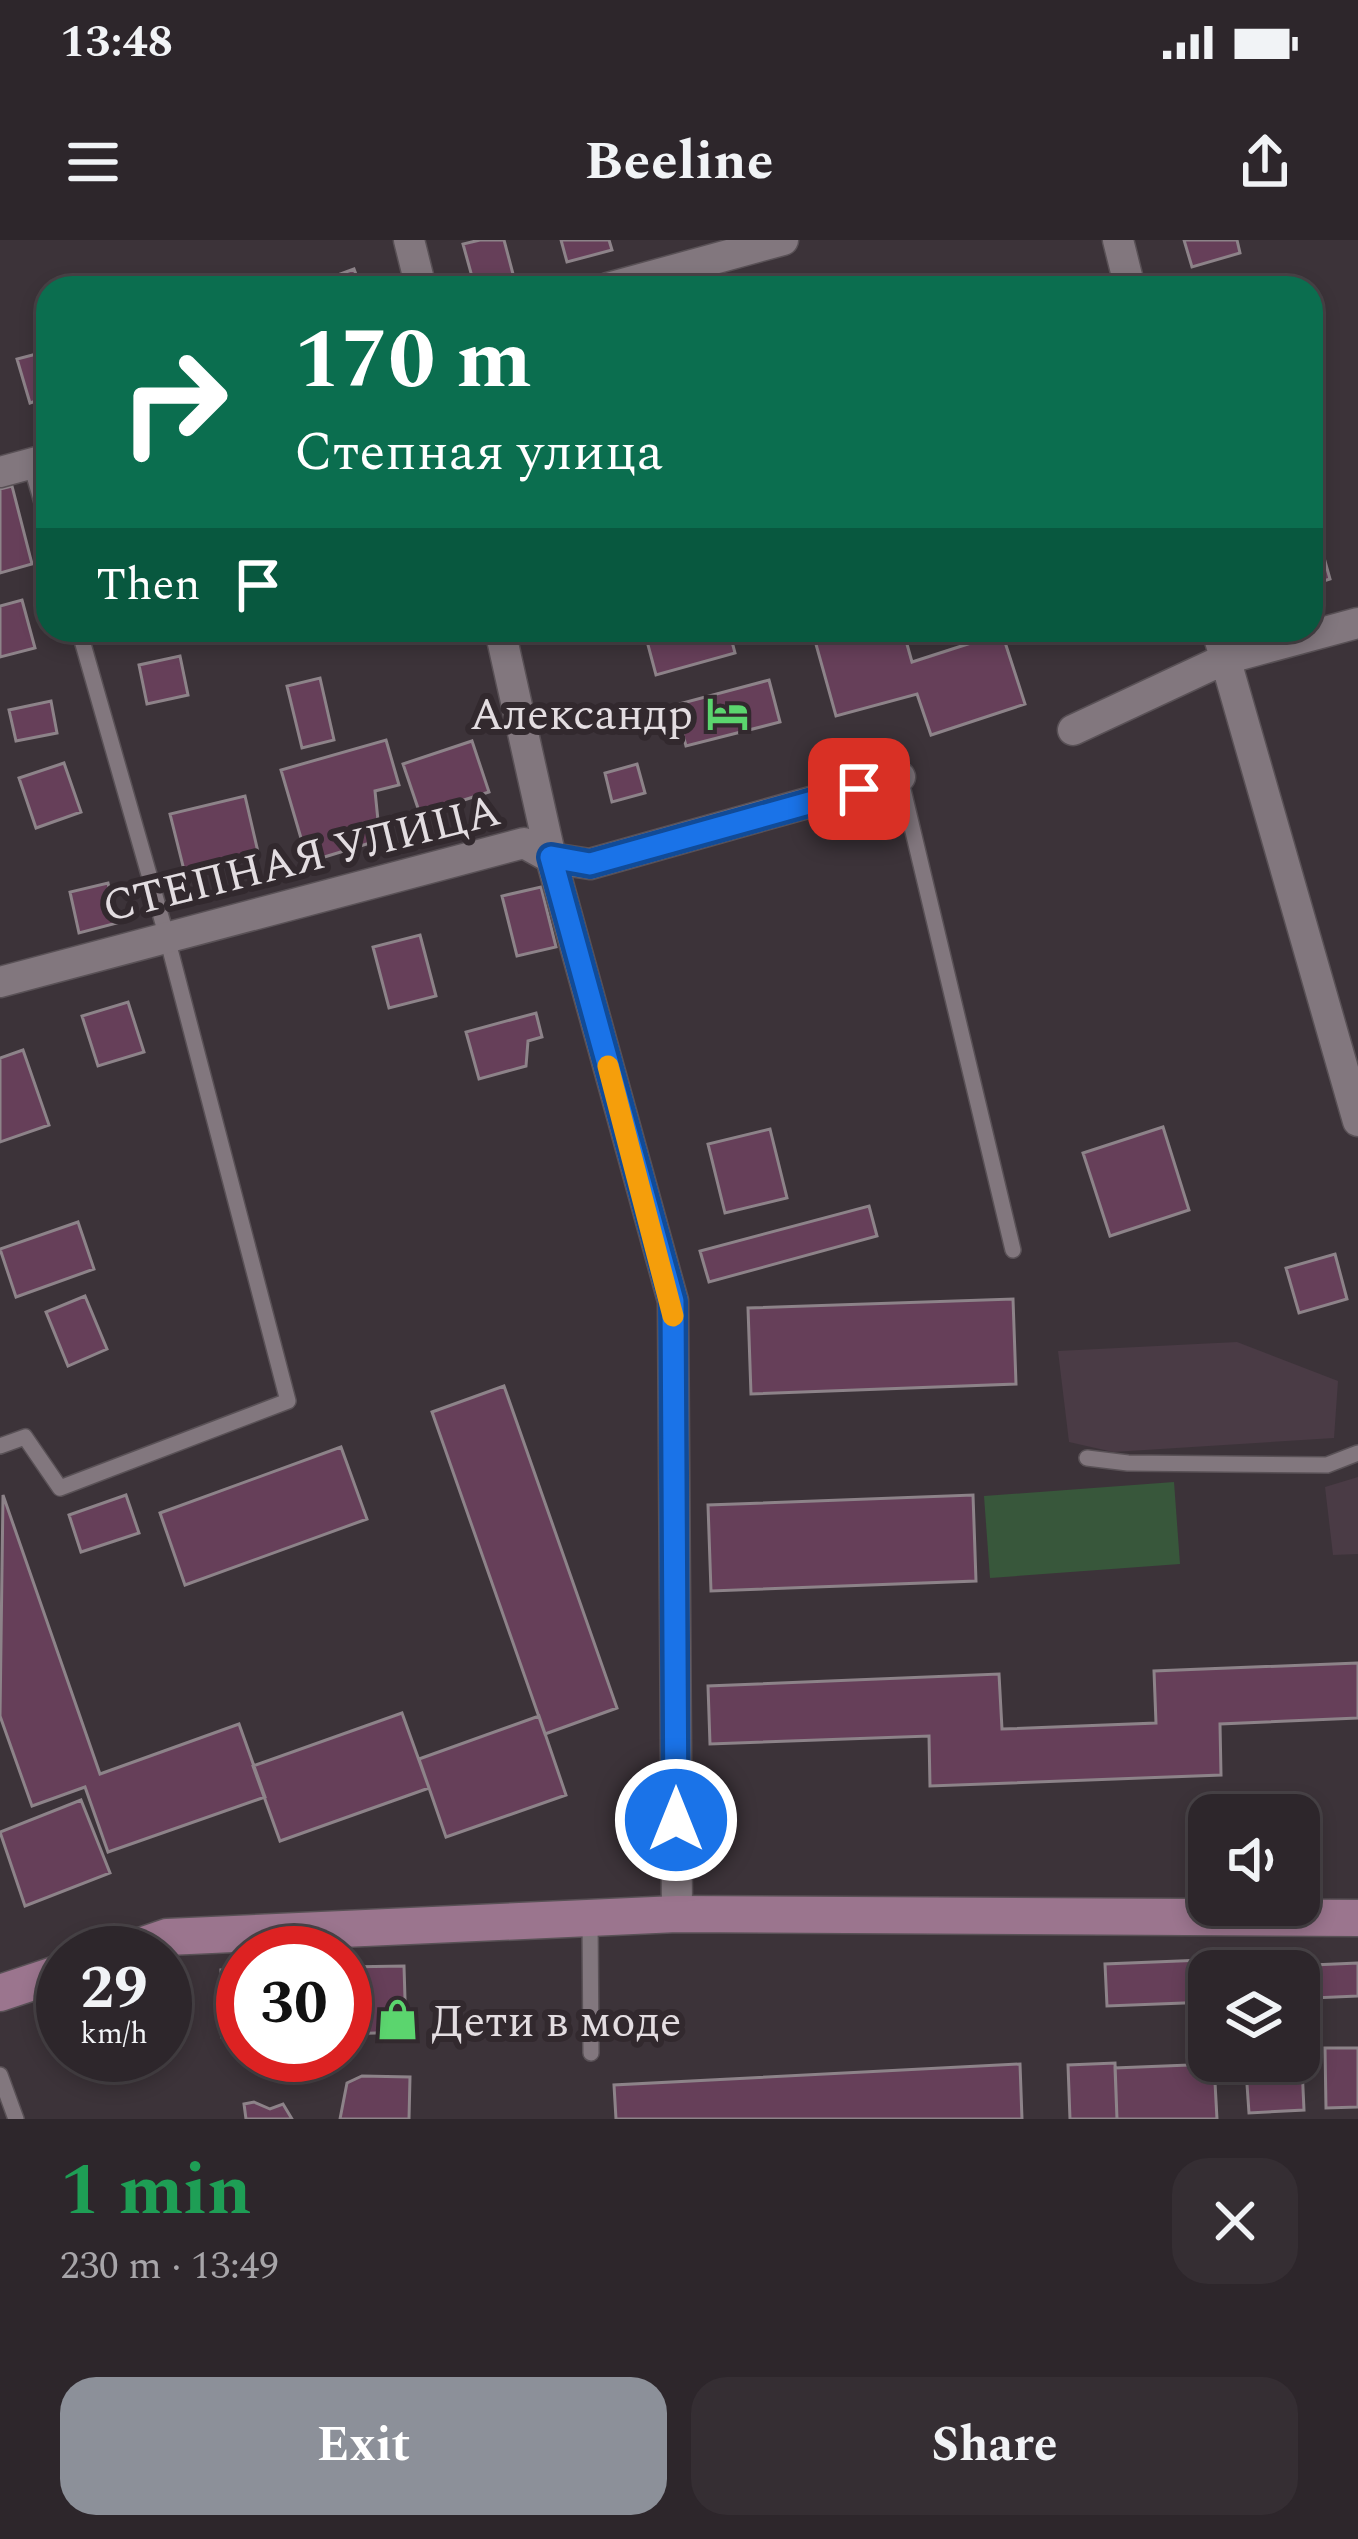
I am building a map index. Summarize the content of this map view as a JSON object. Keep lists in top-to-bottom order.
{
  "streets": {
    "street": ["СТЕПНАЯ УЛИЦА"]
  },
  "places": {
    "hotel": ["Александр"],
    "shop": ["Дети в моде"]
  },
  "page": {
    "status": "13:48",
    "header": "Beeline",
    "turn": ["170 m", "Степная улица"],
    "then": "Then",
    "speed": "29 km/h",
    "limit": "30",
    "heading": ["1 min", "230 m · 13:49"],
    "buttons": ["Exit", "Share"]
  }
}
